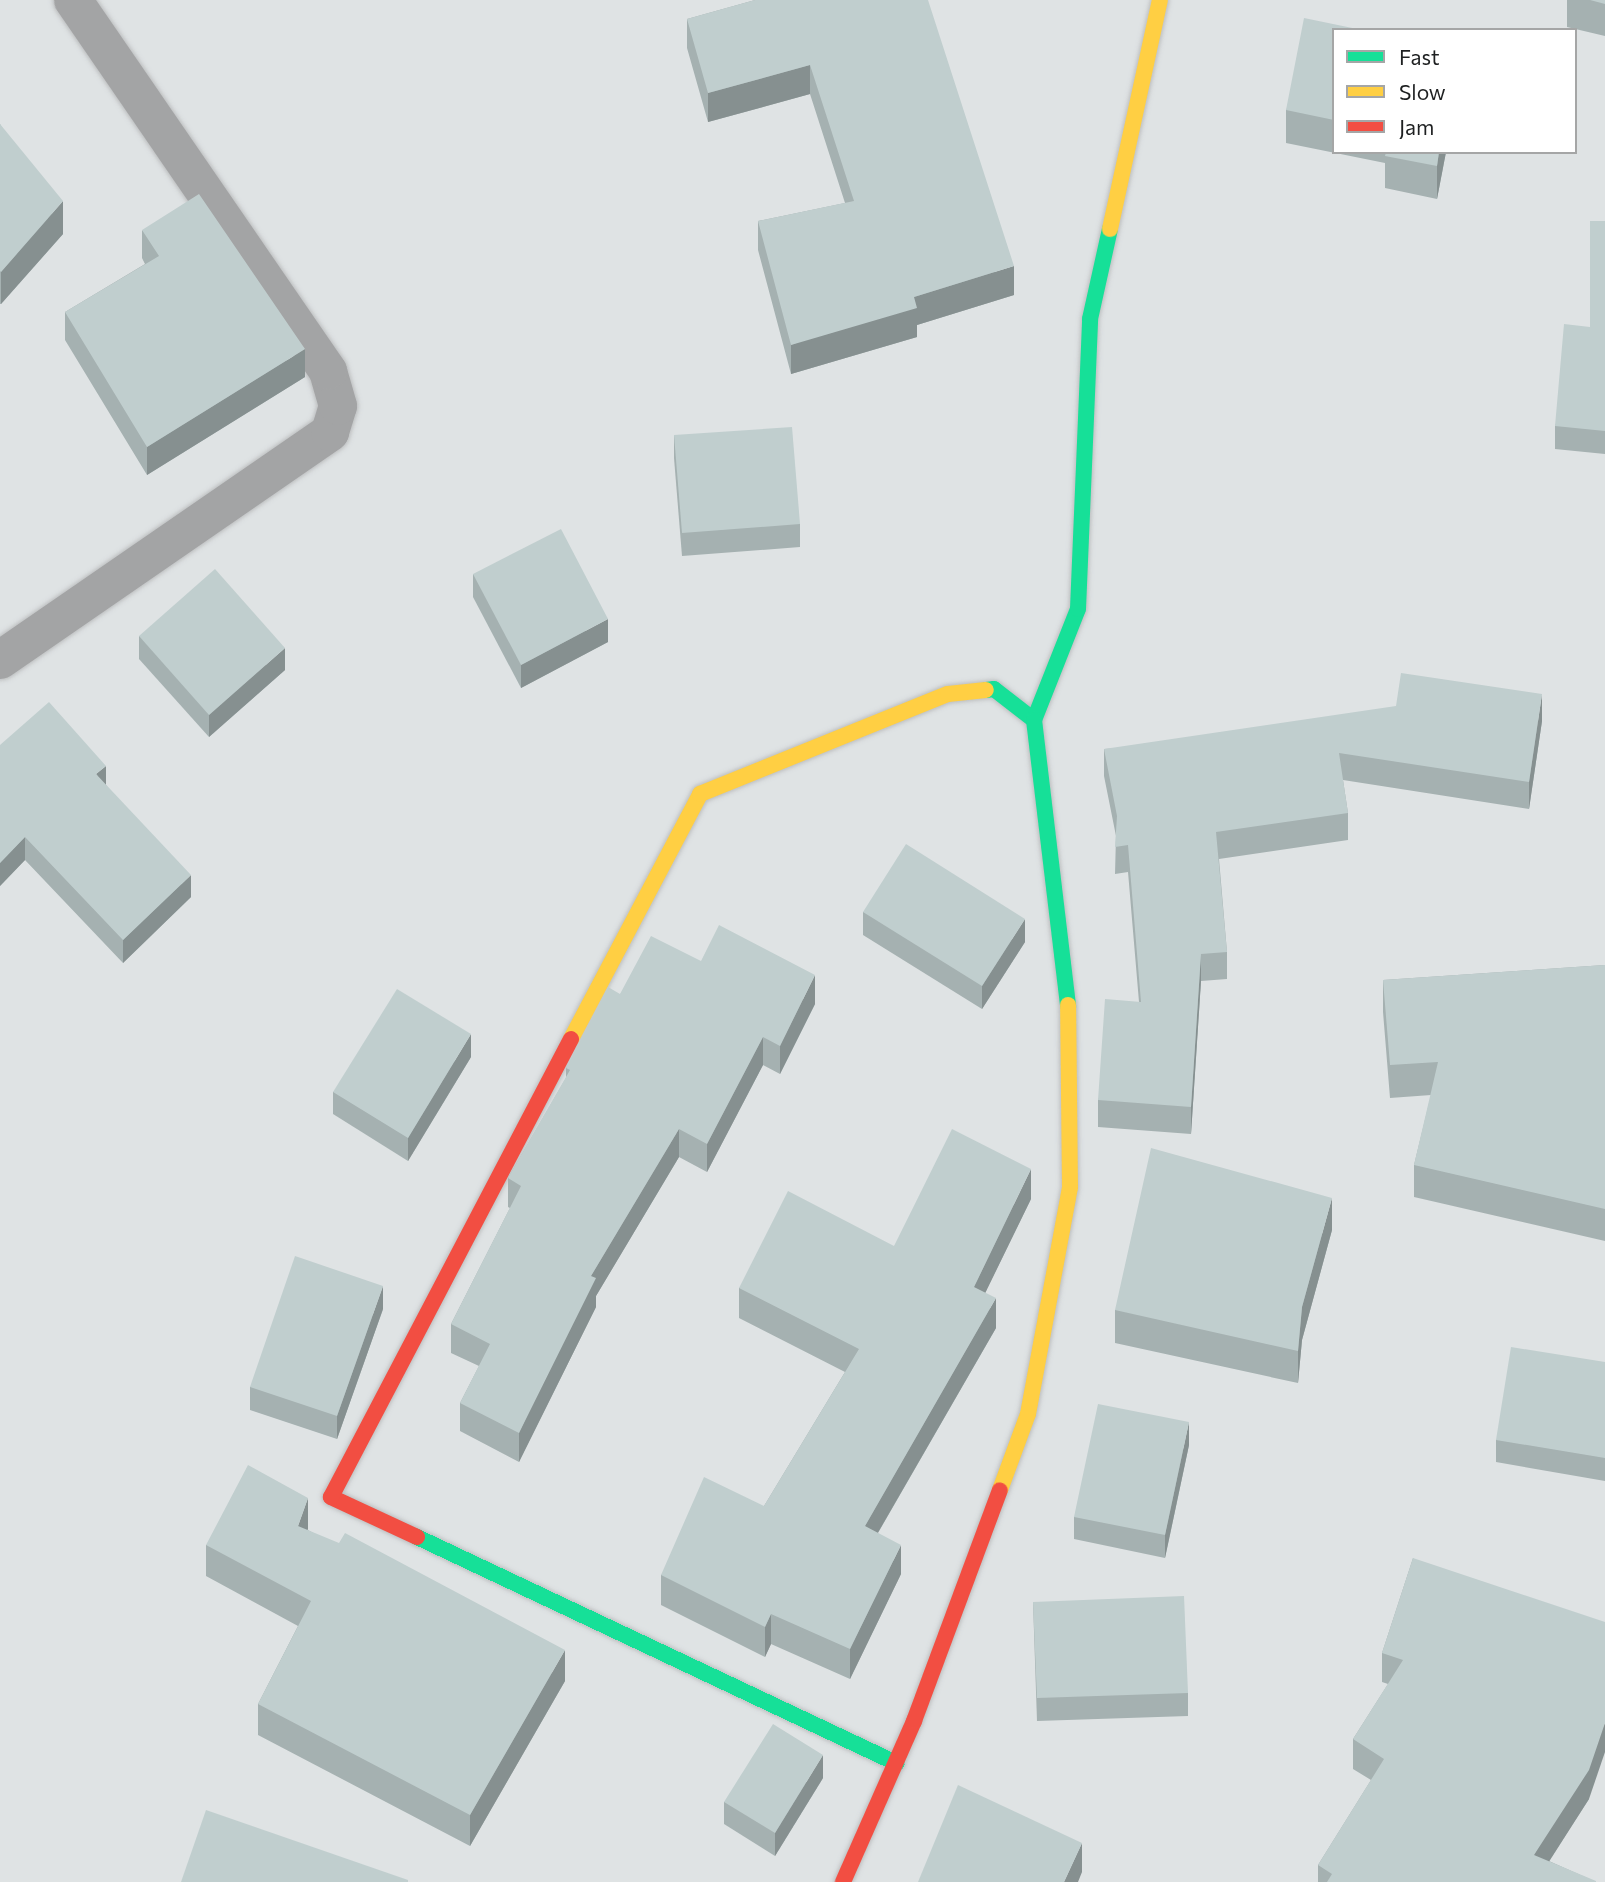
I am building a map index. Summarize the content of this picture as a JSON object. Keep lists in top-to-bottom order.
{
  "legend": ["Fast", "Slow", "Jam"]
}
